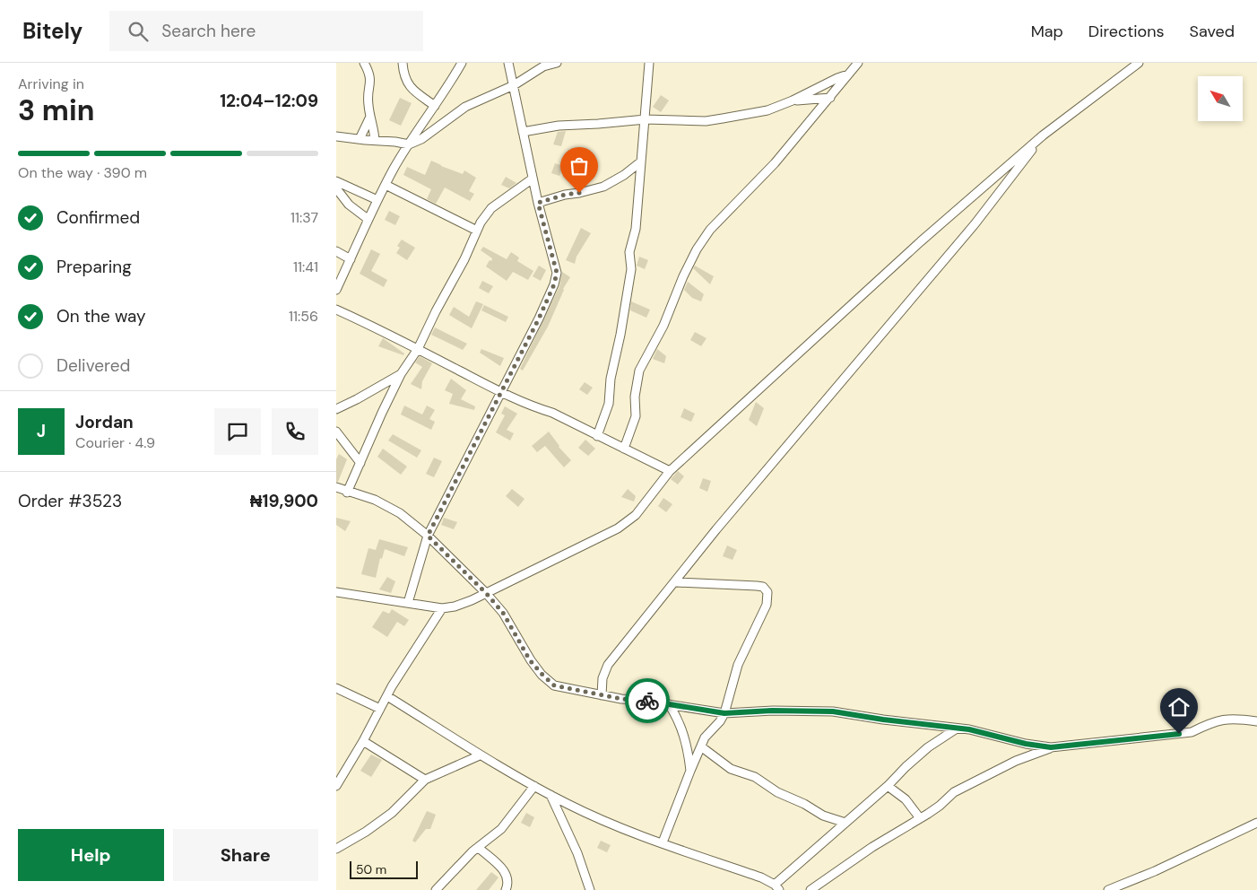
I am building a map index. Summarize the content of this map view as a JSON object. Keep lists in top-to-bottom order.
{
  "scale_bar": "50 m",
  "north": "top left",
  "page": {
    "header": "Bitely",
    "search": "Search here",
    "nav": ["Map", "Directions", "Saved"],
    "heading": ["3 min", "Arriving in", "12:04–12:09"],
    "panel": [
      "Jordan",
      "Courier · 4.9",
      "Order #3523",
      "₦19,900"
    ],
    "bar": "On the way · 390 m",
    "list": [
      ["Confirmed", "11:37"],
      ["Preparing", "11:41"],
      ["On the way", "11:56"],
      "Delivered"
    ],
    "round": "J",
    "buttons": ["Help", "Share"],
    "scale": "50 m"
  }
}
